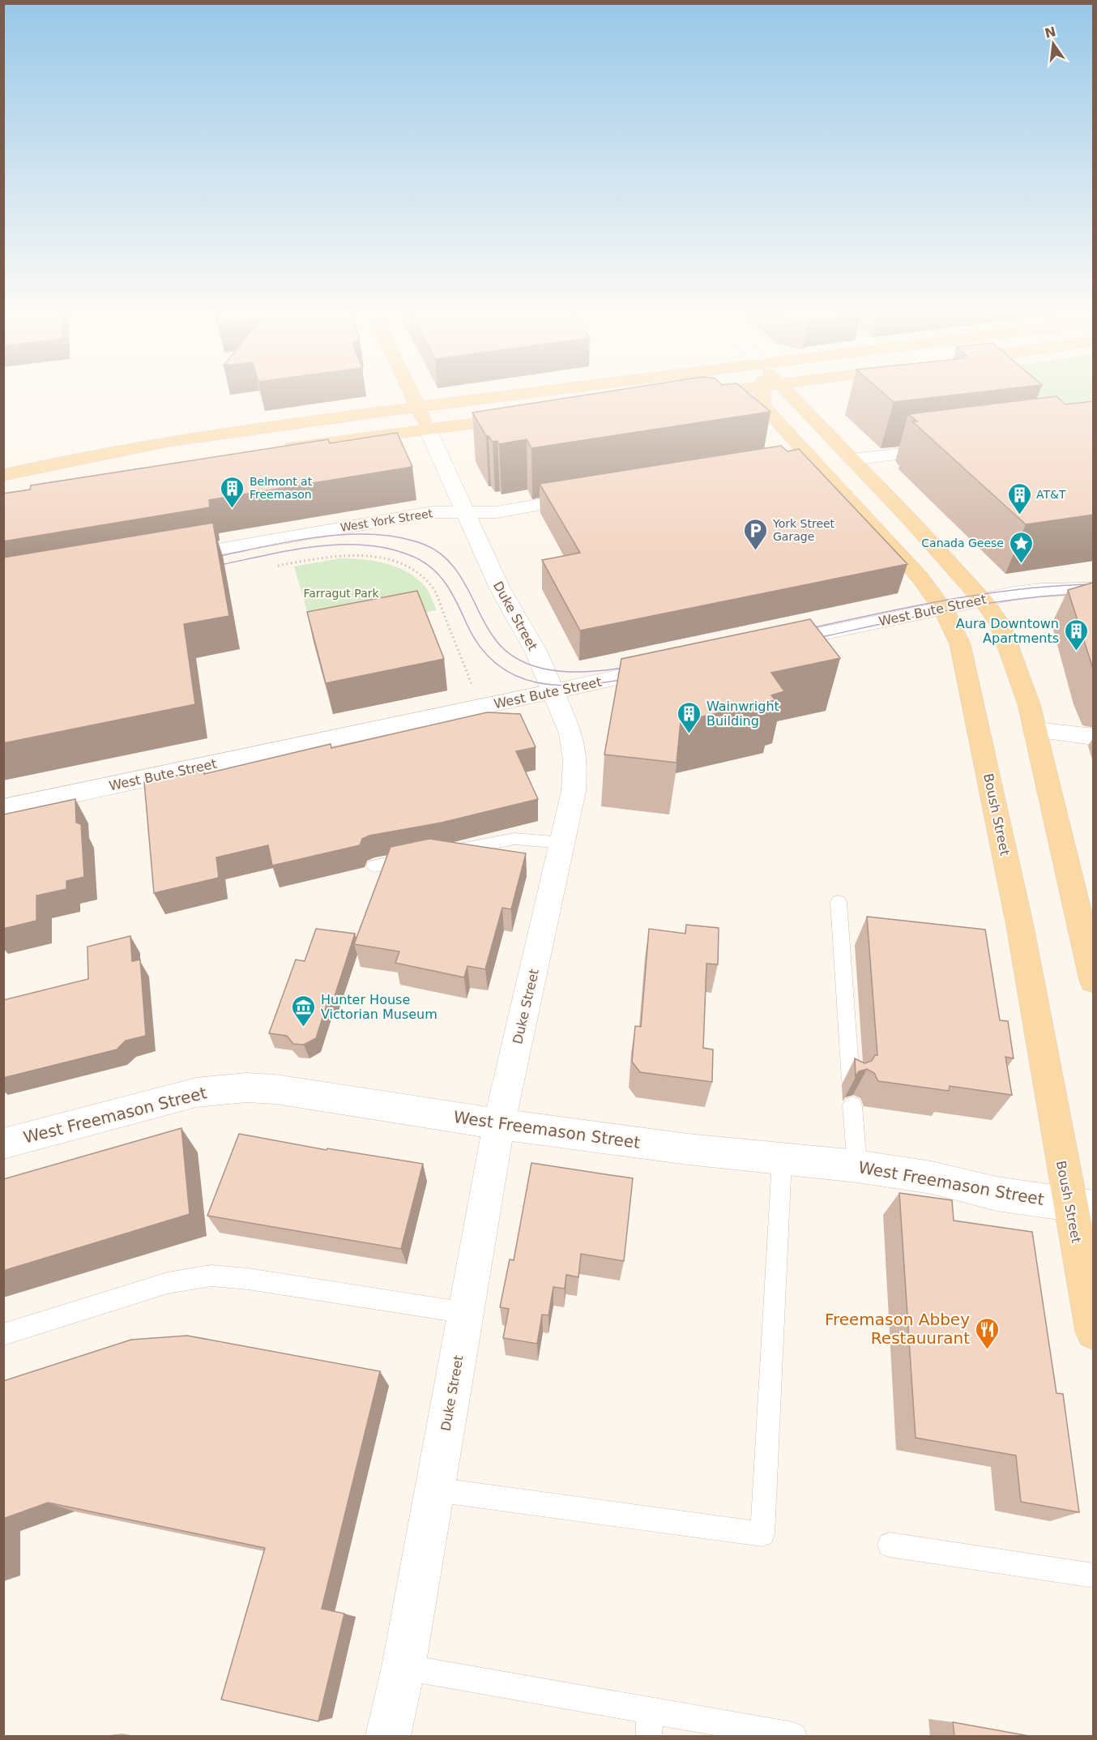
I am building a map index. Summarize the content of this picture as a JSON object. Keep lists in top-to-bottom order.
{
  "streets": {
    "main road": ["Duke Street", "Boush Street"],
    "street": ["West York Street", "West Bute Street", "West Freemason Street"]
  },
  "crossings": [
    ["West York Street", "Duke Street"],
    ["West Bute Street", "Duke Street"],
    ["West Bute Street", "Boush Street"],
    ["Duke Street", "West Freemason Street"],
    ["Boush Street", "West Freemason Street"]
  ],
  "parks": ["Farragut Park"],
  "places": {
    "building": [
      "Belmont at Freemason",
      "AT&T",
      "Aura Downtown Apartments",
      "Wainwright Building"
    ],
    "parking": ["York Street Garage"],
    "place": ["Canada Geese"],
    "museum": ["Hunter House Victorian Museum"],
    "restaurant": ["Freemason Abbey Restauurant"]
  },
  "north": "top"
}
